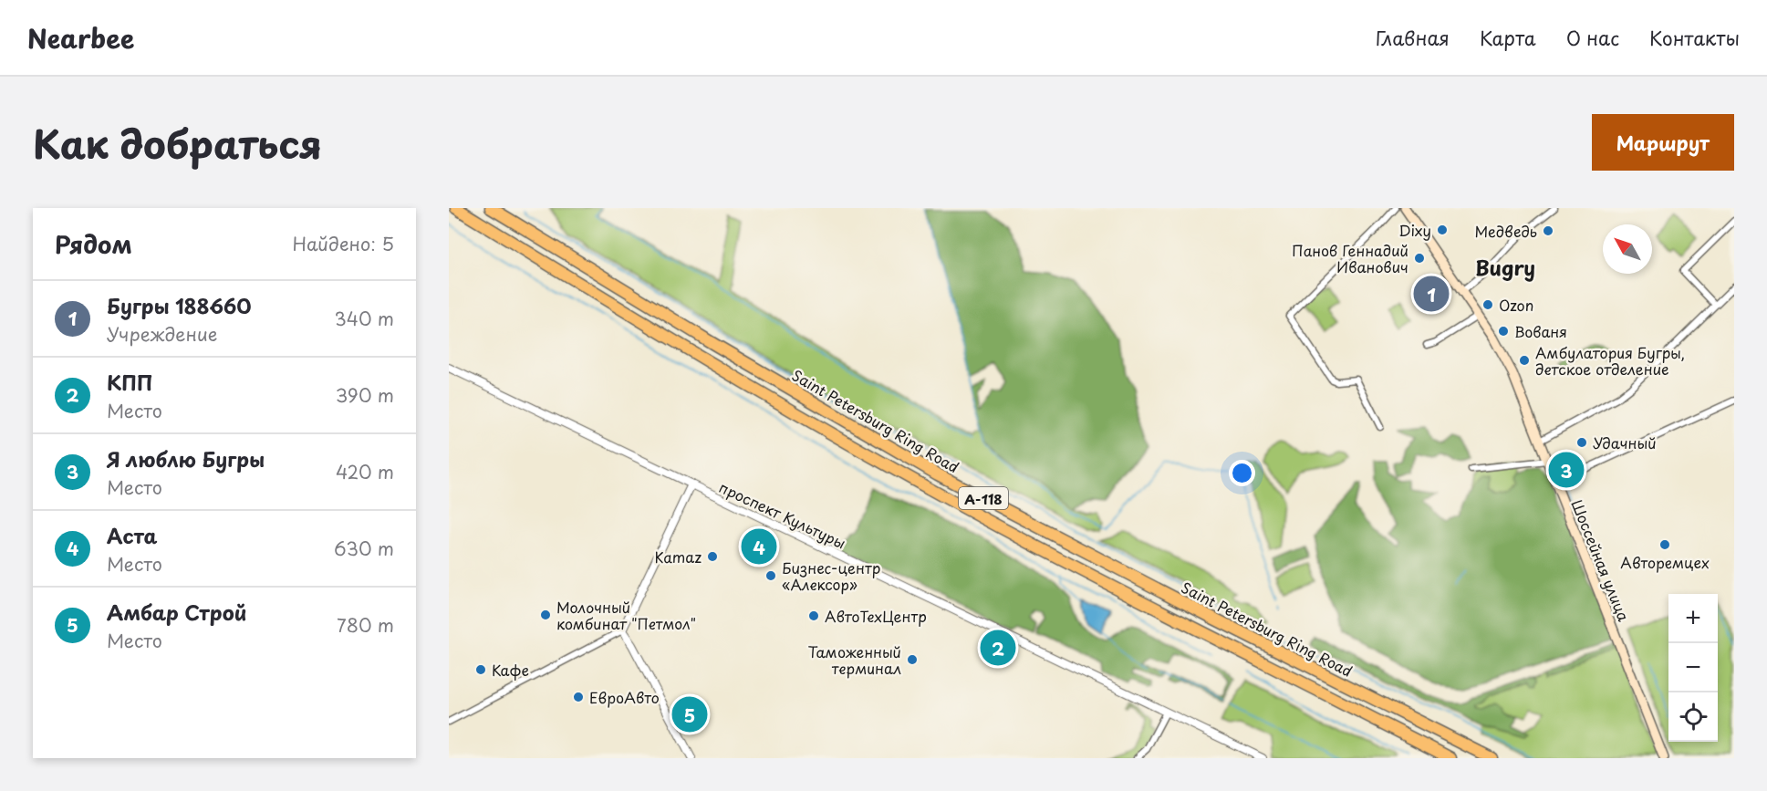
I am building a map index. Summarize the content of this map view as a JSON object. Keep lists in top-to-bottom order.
{
  "streets": {
    "highway": ["Saint Petersburg Ring Road", "А-118"],
    "main road": ["Шоссейная улица"],
    "street": ["проспект Культуры"]
  },
  "districts": ["Bugry"],
  "places": [
    "Dixy",
    "Медведь",
    "Панов Геннадий Иванович",
    "Ozon",
    "Вованя",
    "Амбулатория Бугры, детское отделение",
    "Удачный",
    "Авторемцех",
    "Kamaz",
    "Бизнес-центр «Алексор»",
    "Молочный комбинат \"Петмол\"",
    "АвтоТехЦентр",
    "Таможенный терминал",
    "Кафе",
    "ЕвроАвто"
  ],
  "north": "top left",
  "page": {
    "header": "Nearbee",
    "nav": [
      "Главная",
      "Карта",
      "О нас",
      "Контакты"
    ],
    "title": "Как добраться",
    "buttons": "Маршрут",
    "heading": ["Рядом", "Найдено: 5"],
    "pins": [
      "1",
      "3",
      "4",
      "2",
      "5"
    ],
    "list": [
      {
        "mark": "1",
        "name": "Бугры 188660",
        "note": "Учреждение",
        "value": "340 m"
      },
      {
        "mark": "2",
        "name": "КПП",
        "note": "Место",
        "value": "390 m"
      },
      {
        "mark": "3",
        "name": "Я люблю Бугры",
        "note": "Место",
        "value": "420 m"
      },
      {
        "mark": "4",
        "name": "Аста",
        "note": "Место",
        "value": "630 m"
      },
      {
        "mark": "5",
        "name": "Амбар Строй",
        "note": "Место",
        "value": "780 m"
      }
    ],
    "map_buttons": ["+", "−"]
  }
}
